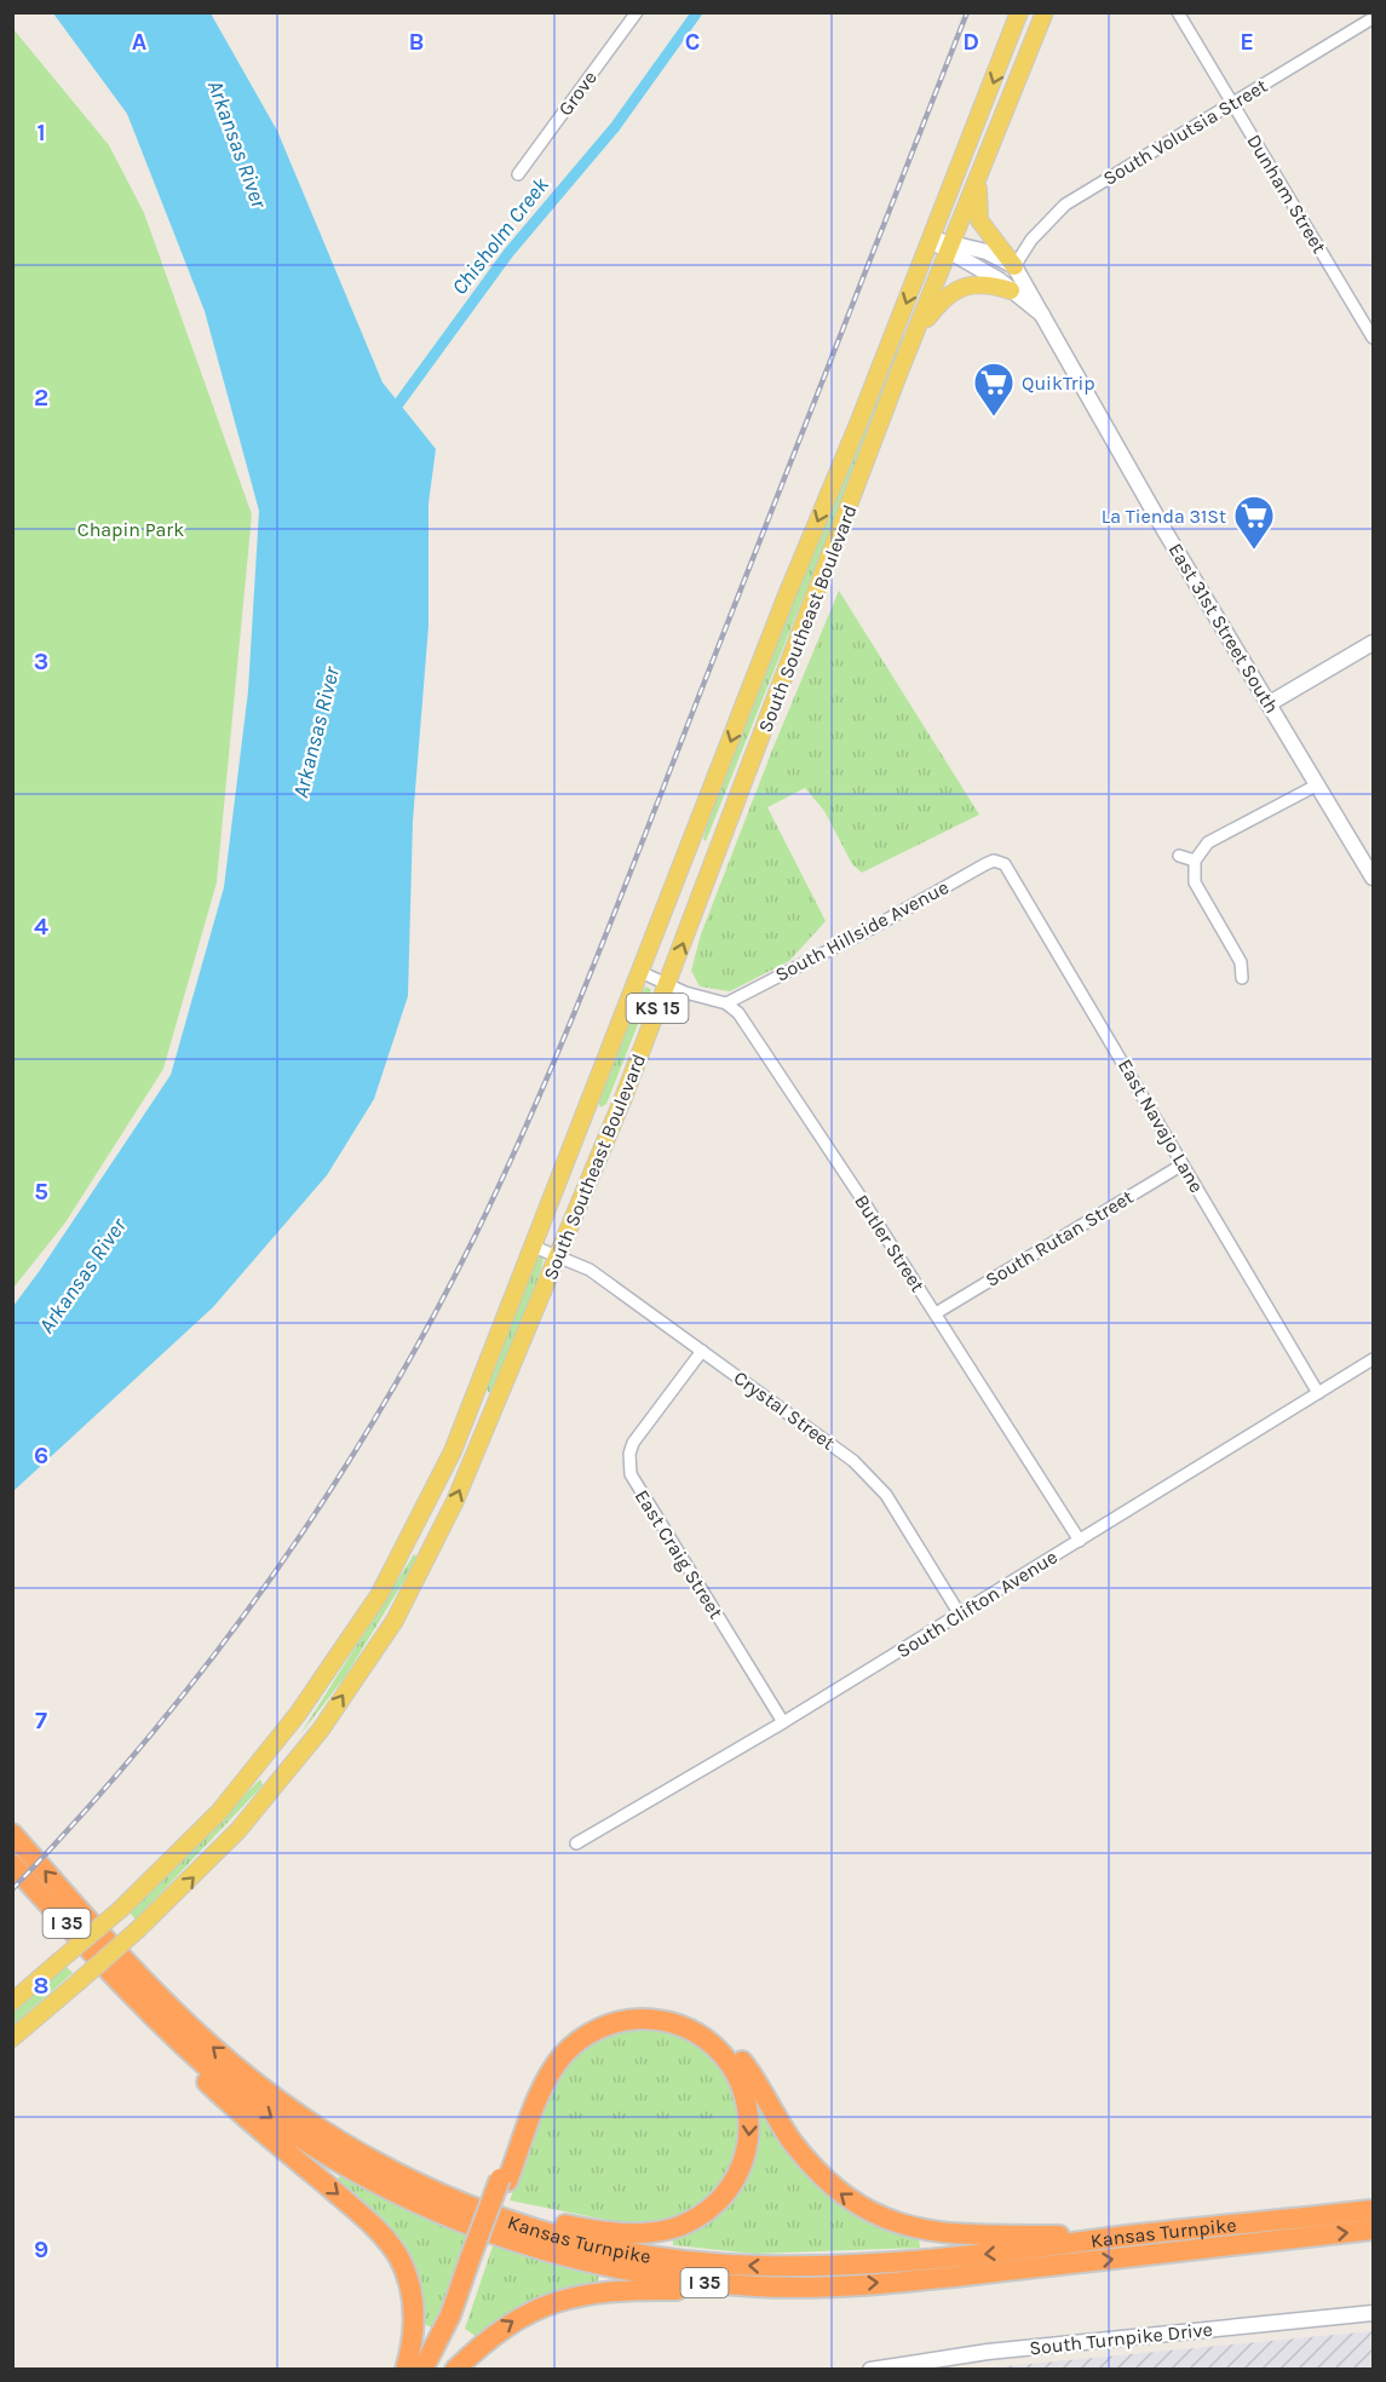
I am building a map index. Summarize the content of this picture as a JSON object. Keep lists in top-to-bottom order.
{
  "streets": {
    "highway": ["I 35", "Kansas Turnpike"],
    "main road": [
      "South Southeast Boulevard",
      "East 31st Street South",
      "KS 15",
      "South Turnpike Drive"
    ],
    "street": [
      "Grove",
      "South Volutsia Street",
      "Dunham Street",
      "South Hillside Avenue",
      "East Navajo Lane",
      "South Rutan Street",
      "Butler Street",
      "Crystal Street",
      "East Craig Street",
      "South Clifton Avenue"
    ]
  },
  "crossings": [
    ["South Volutsia Street", "Dunham Street"],
    ["South Volutsia Street", "East 31st Street South"],
    ["South Southeast Boulevard", "Crystal Street"],
    ["South Hillside Avenue", "East Navajo Lane"],
    ["South Hillside Avenue", "Butler Street"],
    ["East Navajo Lane", "South Rutan Street"],
    ["East Navajo Lane", "South Clifton Avenue"],
    ["South Rutan Street", "Butler Street"],
    ["Butler Street", "South Clifton Avenue"],
    ["Crystal Street", "East Craig Street"],
    ["Crystal Street", "South Clifton Avenue"],
    ["East Craig Street", "South Clifton Avenue"]
  ],
  "water": ["Arkansas River", "Chisholm Creek"],
  "parks": ["Chapin Park"],
  "places": {
    "supermarket": ["QuikTrip", "La Tienda 31St"]
  },
  "grid": {
    "columns": [
      "A",
      "B",
      "C",
      "D",
      "E"
    ],
    "rows": [
      "1",
      "2",
      "3",
      "4",
      "5",
      "6",
      "7",
      "8",
      "9"
    ]
  }
}
